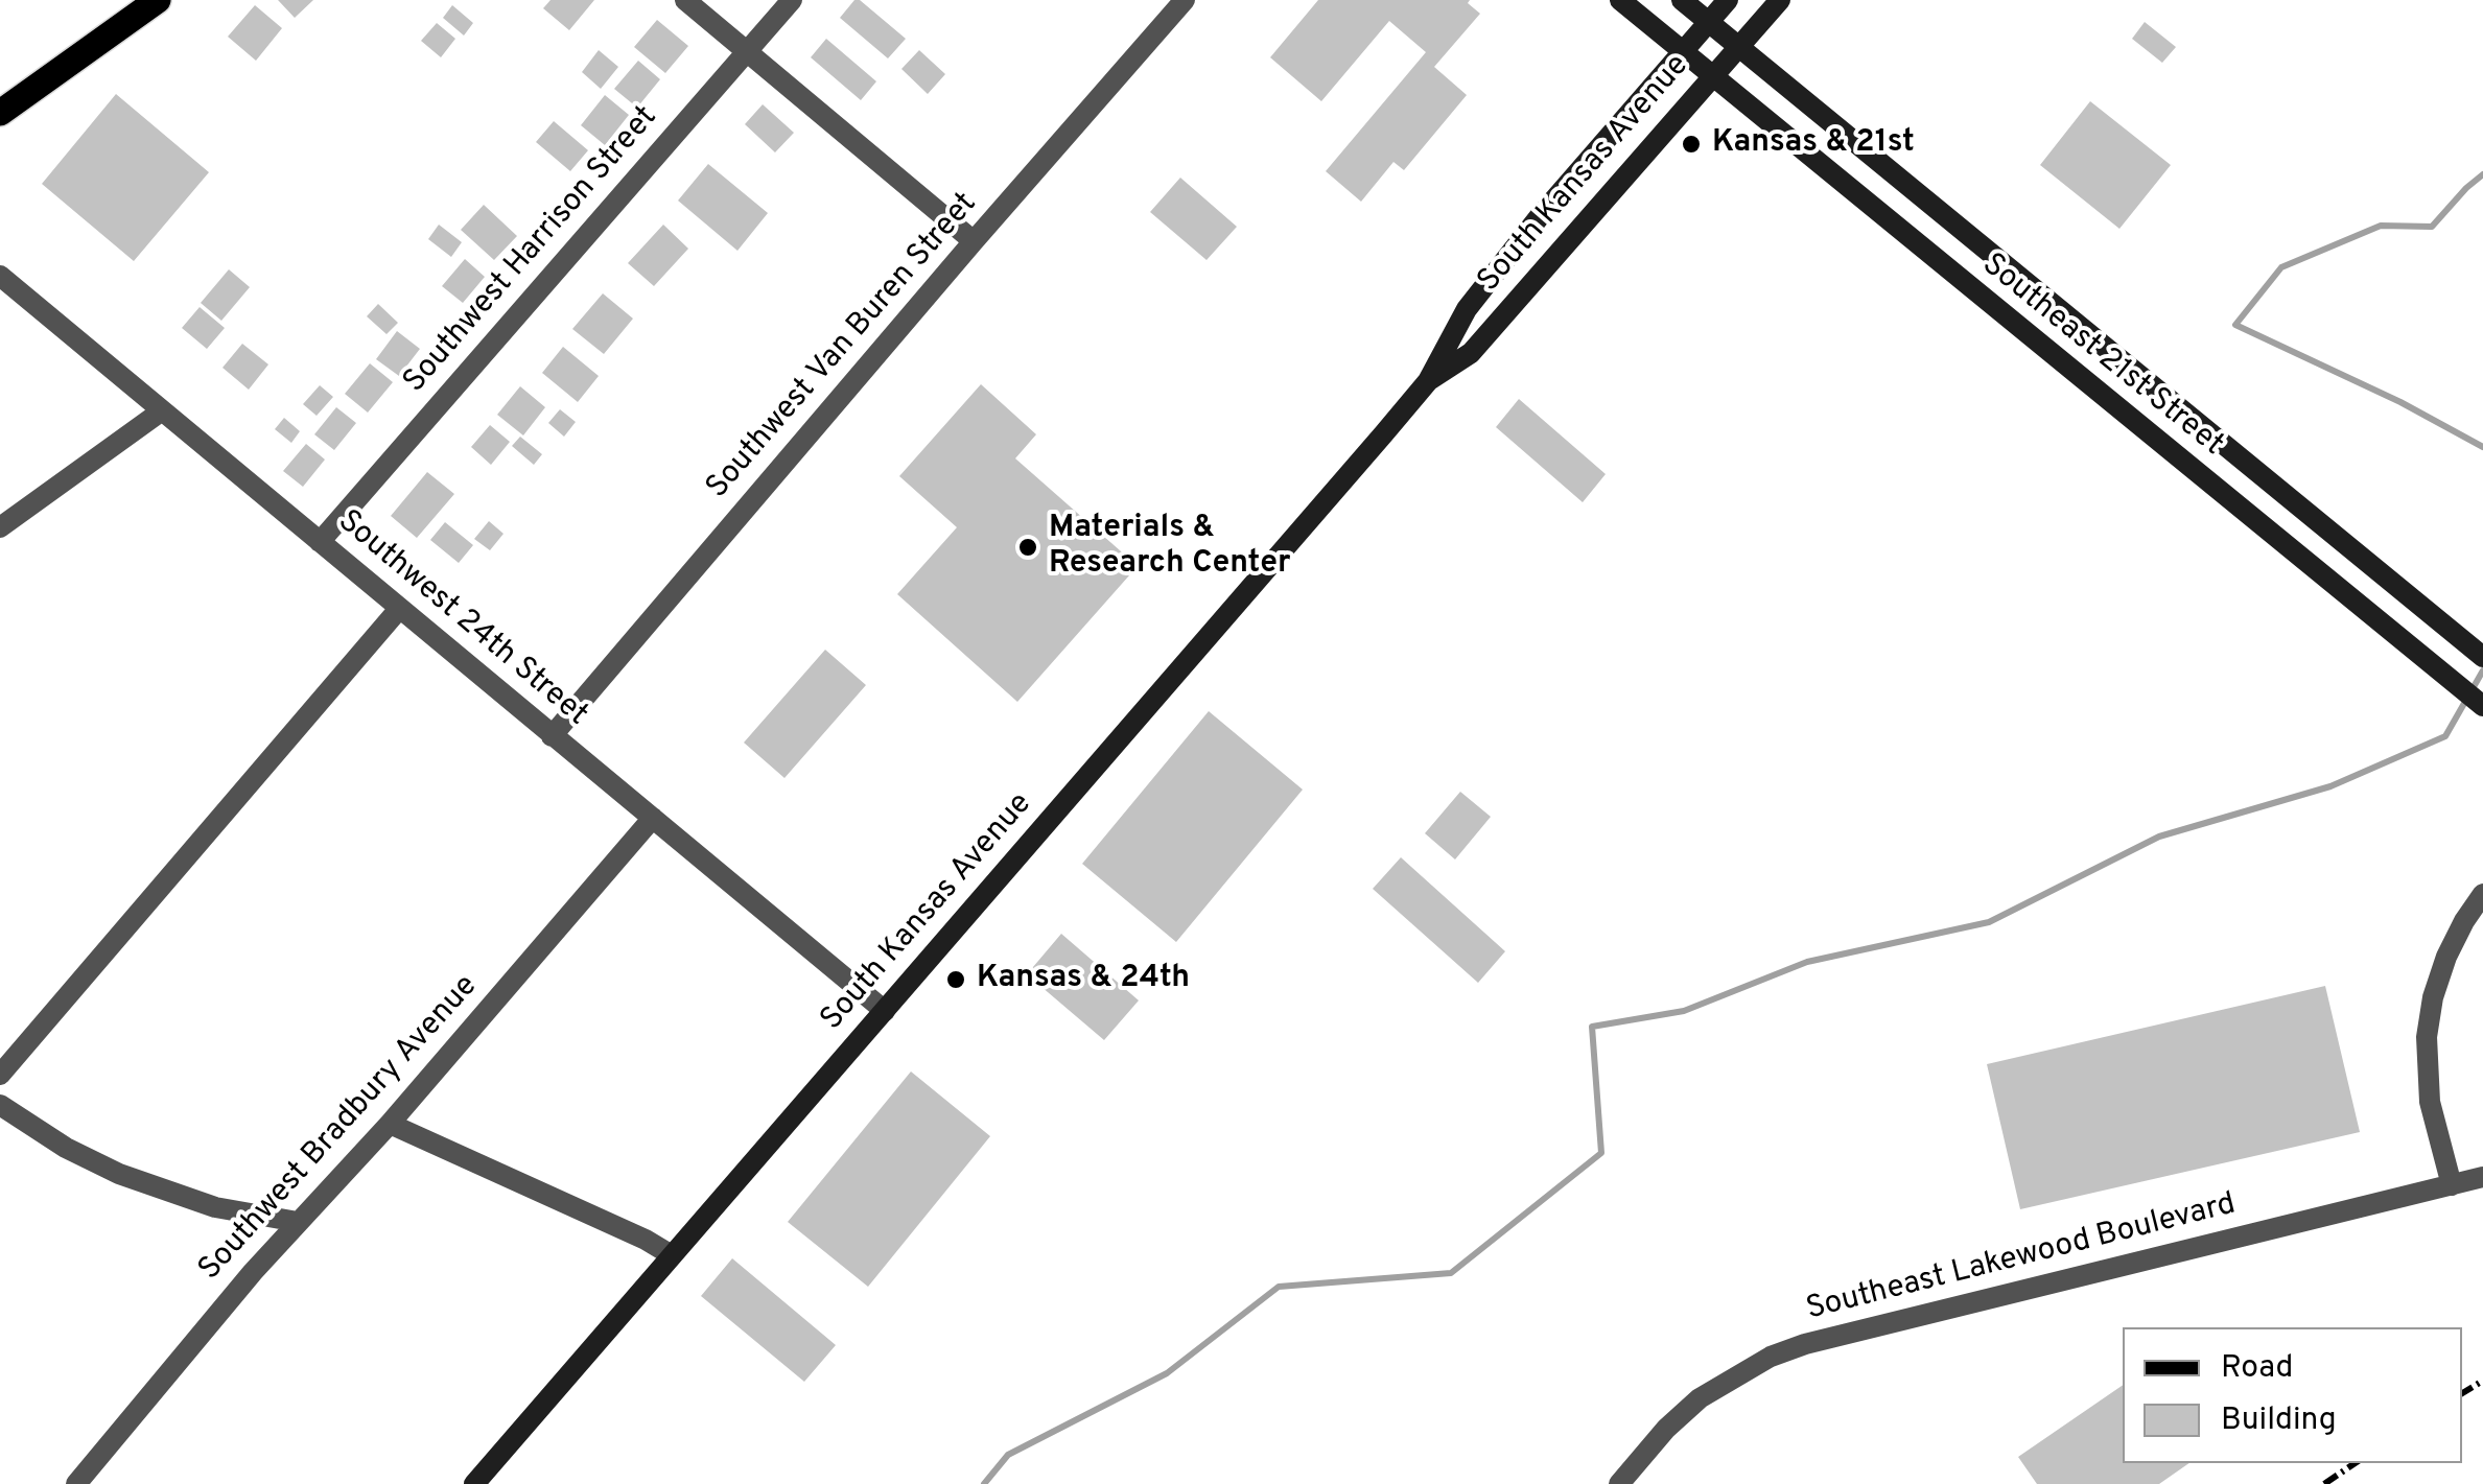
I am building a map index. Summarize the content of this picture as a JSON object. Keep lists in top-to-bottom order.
{
  "streets": {
    "main road": ["South Kansas Avenue", "Southeast 21st Street"],
    "street": [
      "Southwest Harrison Street",
      "Southwest Van Buren Street",
      "Southwest 24th Street",
      "Southwest Bradbury Avenue",
      "Southeast Lakewood Boulevard"
    ]
  },
  "crossings": [
    ["South Kansas Avenue", "Southeast 21st Street"],
    ["South Kansas Avenue", "Southwest 24th Street"],
    ["Southwest Harrison Street", "Southwest 24th Street"],
    ["Southwest Van Buren Street", "Southwest 24th Street"],
    ["Southwest 24th Street", "Southwest Bradbury Avenue"]
  ],
  "places": ["Kansas & 21st", "Materials & Research Center", "Kansas & 24th"],
  "legend": ["Road", "Building"]
}
